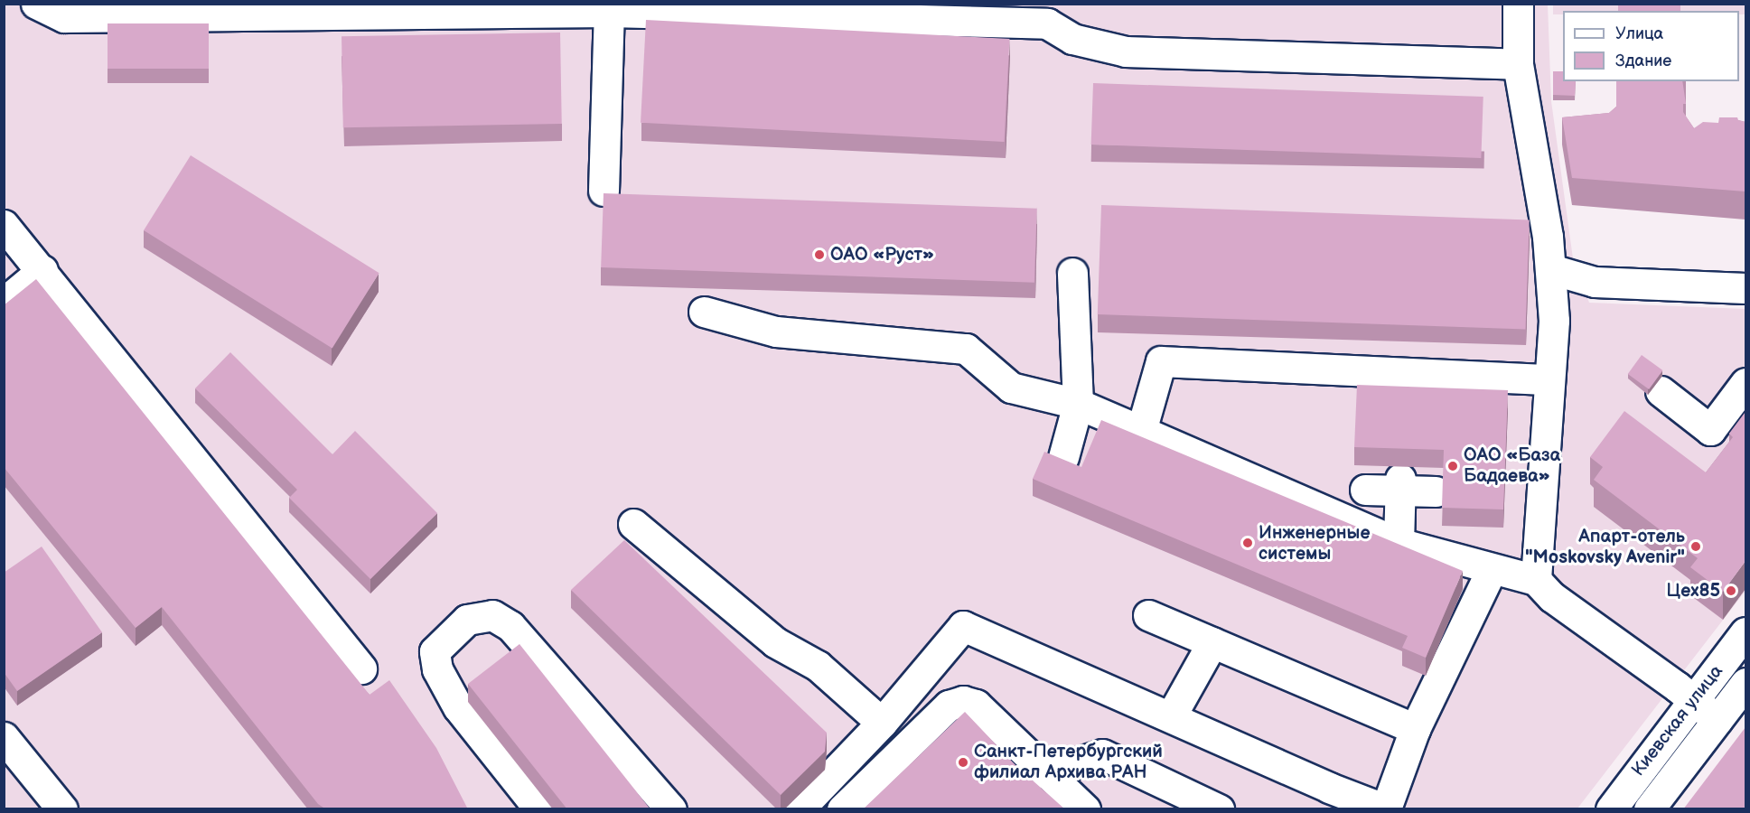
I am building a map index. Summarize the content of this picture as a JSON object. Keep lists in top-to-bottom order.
{
  "streets": {
    "street": ["Киевская улица"]
  },
  "places": [
    "ОАО «Руст»",
    "ОАО «База Бадаева»",
    "Инженерные системы",
    "Апарт-отель \"Moskovsky Avenir\"",
    "Цех85",
    "Санкт-Петербургский филиал Архива РАН"
  ],
  "legend": ["Улица", "Здание"]
}
